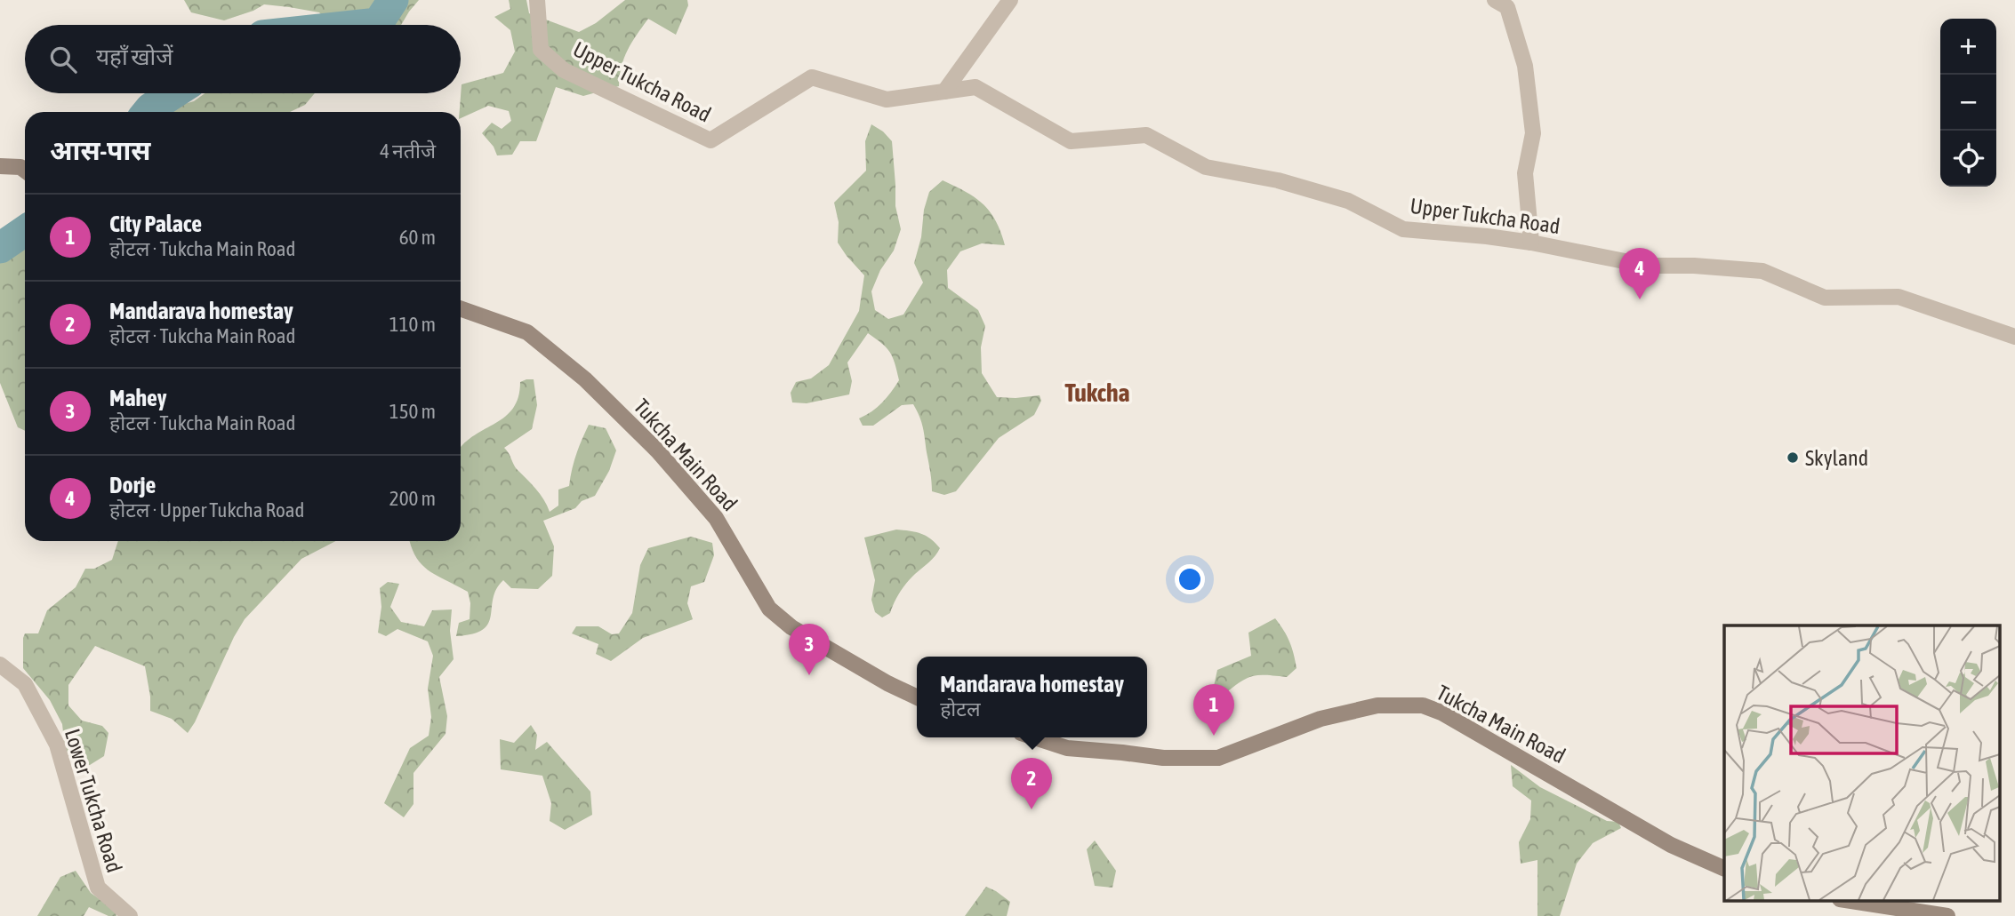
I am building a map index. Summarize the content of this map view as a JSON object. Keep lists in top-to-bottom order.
{
  "streets": {
    "street": ["Upper Tukcha Road", "Tukcha Main Road", "Lower Tukcha Road"]
  },
  "districts": ["Tukcha"],
  "places": ["Skyland"],
  "page": {
    "map_buttons": ["+", "−"],
    "search": "यहाँ खोजें",
    "heading": ["आस-पास", "4 नतीजे"],
    "list": [
      {
        "mark": "1",
        "name": "City Palace",
        "note": "होटल · Tukcha Main Road",
        "value": "60 m"
      },
      {
        "mark": "2",
        "name": "Mandarava homestay",
        "note": "होटल · Tukcha Main Road",
        "value": "110 m"
      },
      {
        "mark": "3",
        "name": "Mahey",
        "note": "होटल · Tukcha Main Road",
        "value": "150 m"
      },
      {
        "mark": "4",
        "name": "Dorje",
        "note": "होटल · Upper Tukcha Road",
        "value": "200 m"
      }
    ],
    "pins": [
      "4",
      "3",
      "1",
      "2"
    ],
    "popup": ["Mandarava homestay", "होटल"]
  }
}
